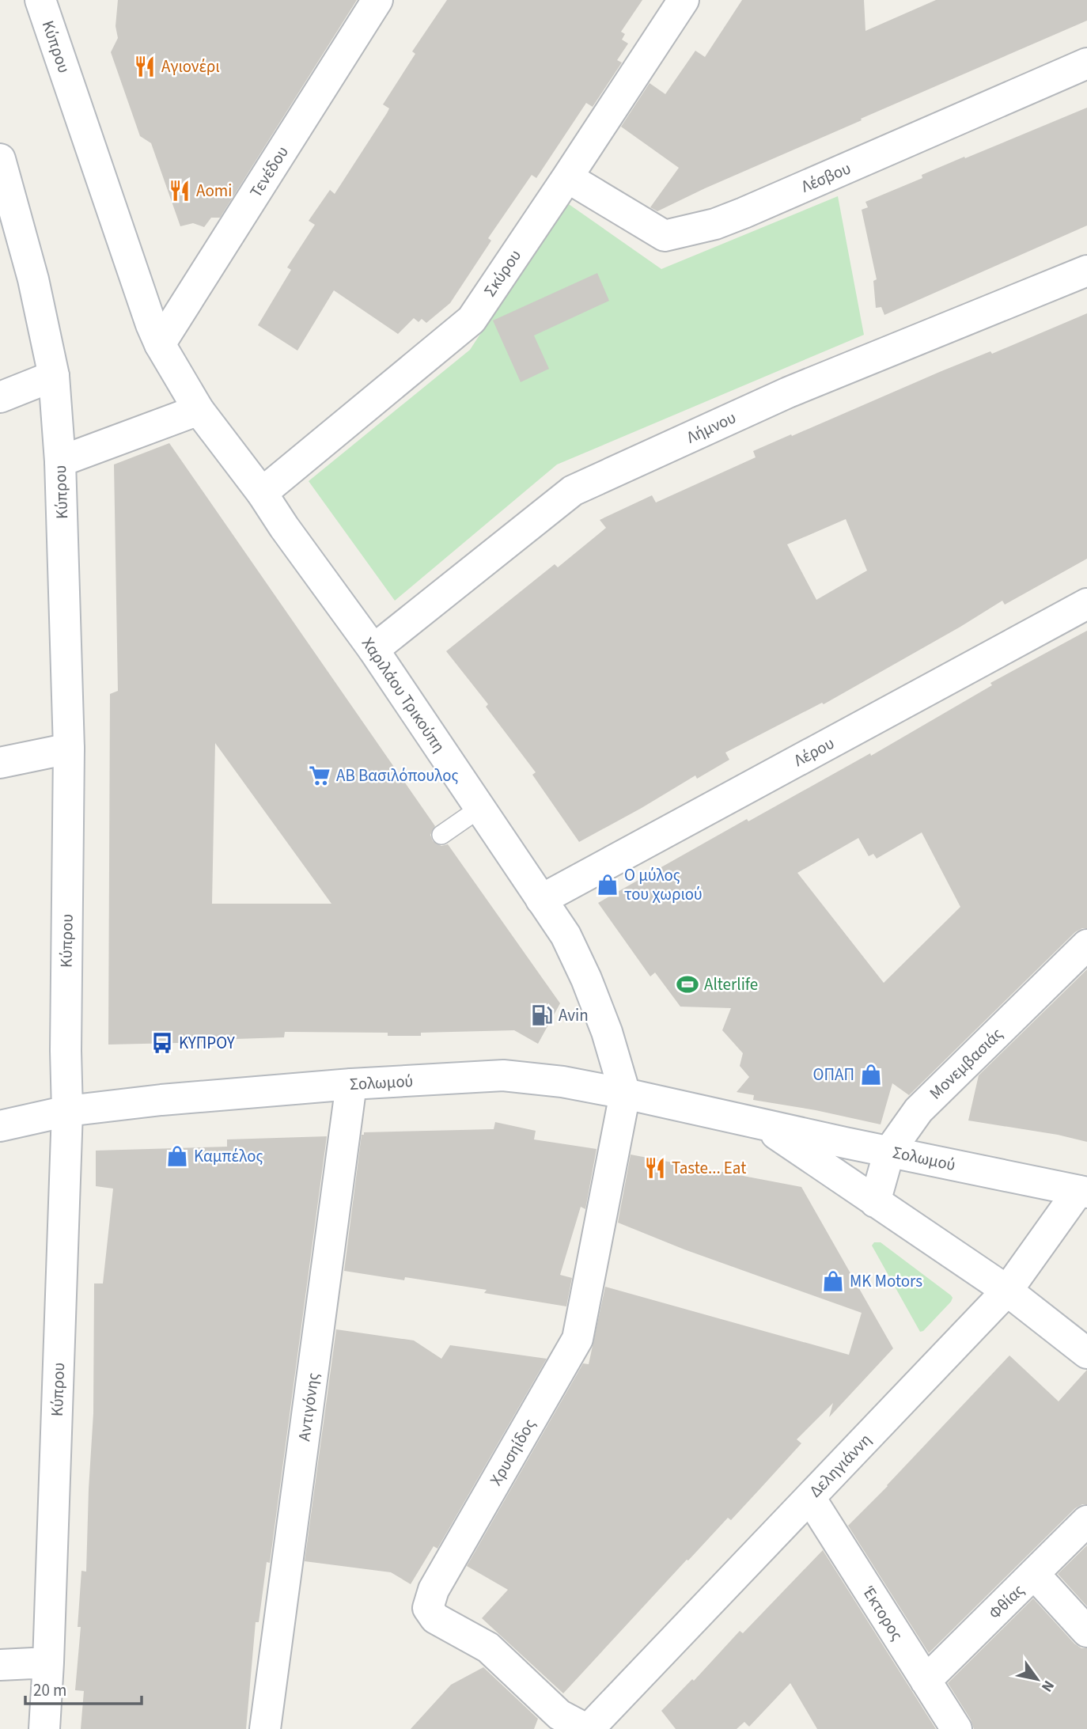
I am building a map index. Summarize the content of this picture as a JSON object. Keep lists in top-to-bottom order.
{
  "streets": {
    "street": [
      "Κύπρου",
      "Τενέδου",
      "Λέσβου",
      "Σκύρου",
      "Λήμνου",
      "Χαριλάου Τρικούπη",
      "Λέρου",
      "Μονεμβασιάς",
      "Σολωμού",
      "Αντιγόνης",
      "Χρυσηίδος",
      "Δεληγιάννη",
      "Φθίας",
      "Έκτορος"
    ]
  },
  "crossings": [
    ["Κύπρου", "Τενέδου"],
    ["Κύπρου", "Χαριλάου Τρικούπη"],
    ["Κύπρου", "Σολωμού"],
    ["Τενέδου", "Χαριλάου Τρικούπη"],
    ["Λέσβου", "Σκύρου"],
    ["Σκύρου", "Χαριλάου Τρικούπη"],
    ["Λήμνου", "Χαριλάου Τρικούπη"],
    ["Χαριλάου Τρικούπη", "Λέρου"],
    ["Χαριλάου Τρικούπη", "Σολωμού"],
    ["Χαριλάου Τρικούπη", "Χρυσηίδος"],
    ["Μονεμβασιάς", "Σολωμού"],
    ["Σολωμού", "Αντιγόνης"],
    ["Σολωμού", "Χρυσηίδος"],
    ["Σολωμού", "Δεληγιάννη"],
    ["Χρυσηίδος", "Δεληγιάννη"],
    ["Δεληγιάννη", "Έκτορος"],
    ["Φθίας", "Έκτορος"]
  ],
  "places": {
    "restaurant": ["Αγιονέρι", "Aomi", "Taste... Eat"],
    "supermarket": ["ΑΒ Βασιλόπουλος"],
    "shop": [
      "Ο μύλος του χωριού",
      "ΟΠΑΠ",
      "Καμπέλος",
      "MK Motors"
    ],
    "sports": ["Alterlife"],
    "fuel station": ["Avin"],
    "bus stop": ["ΚΥΠΡΟΥ"]
  },
  "scale_bar": "20 m",
  "north": "bottom right"
}
